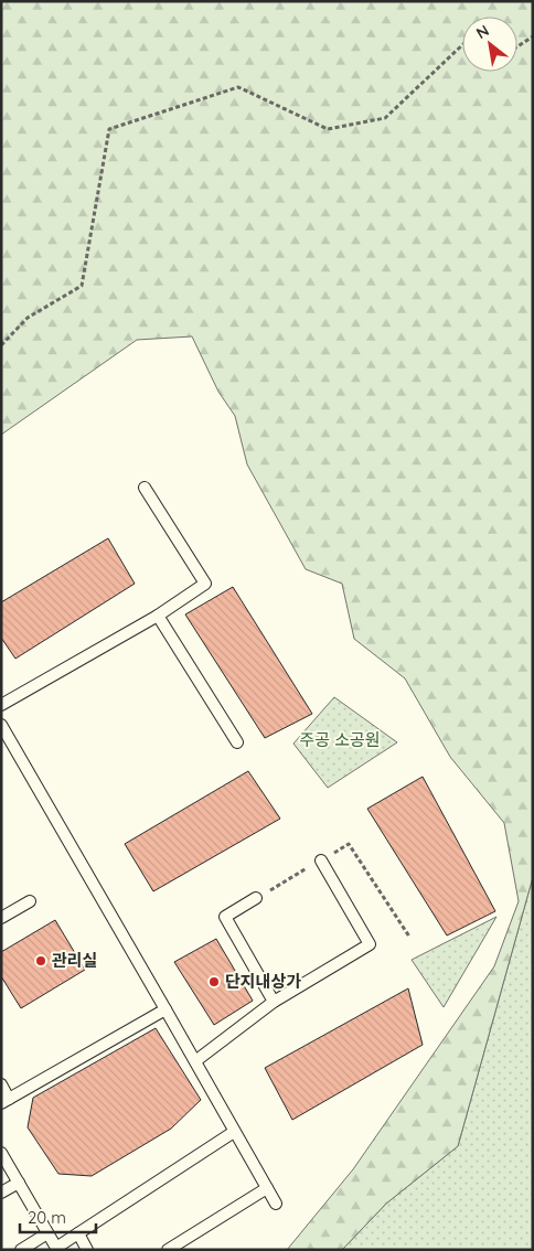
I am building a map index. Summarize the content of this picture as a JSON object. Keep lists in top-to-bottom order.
{
  "parks": ["주공 소공원"],
  "places": ["관리실", "단지내상가"],
  "scale_bar": "20 m",
  "north": "top left"
}
